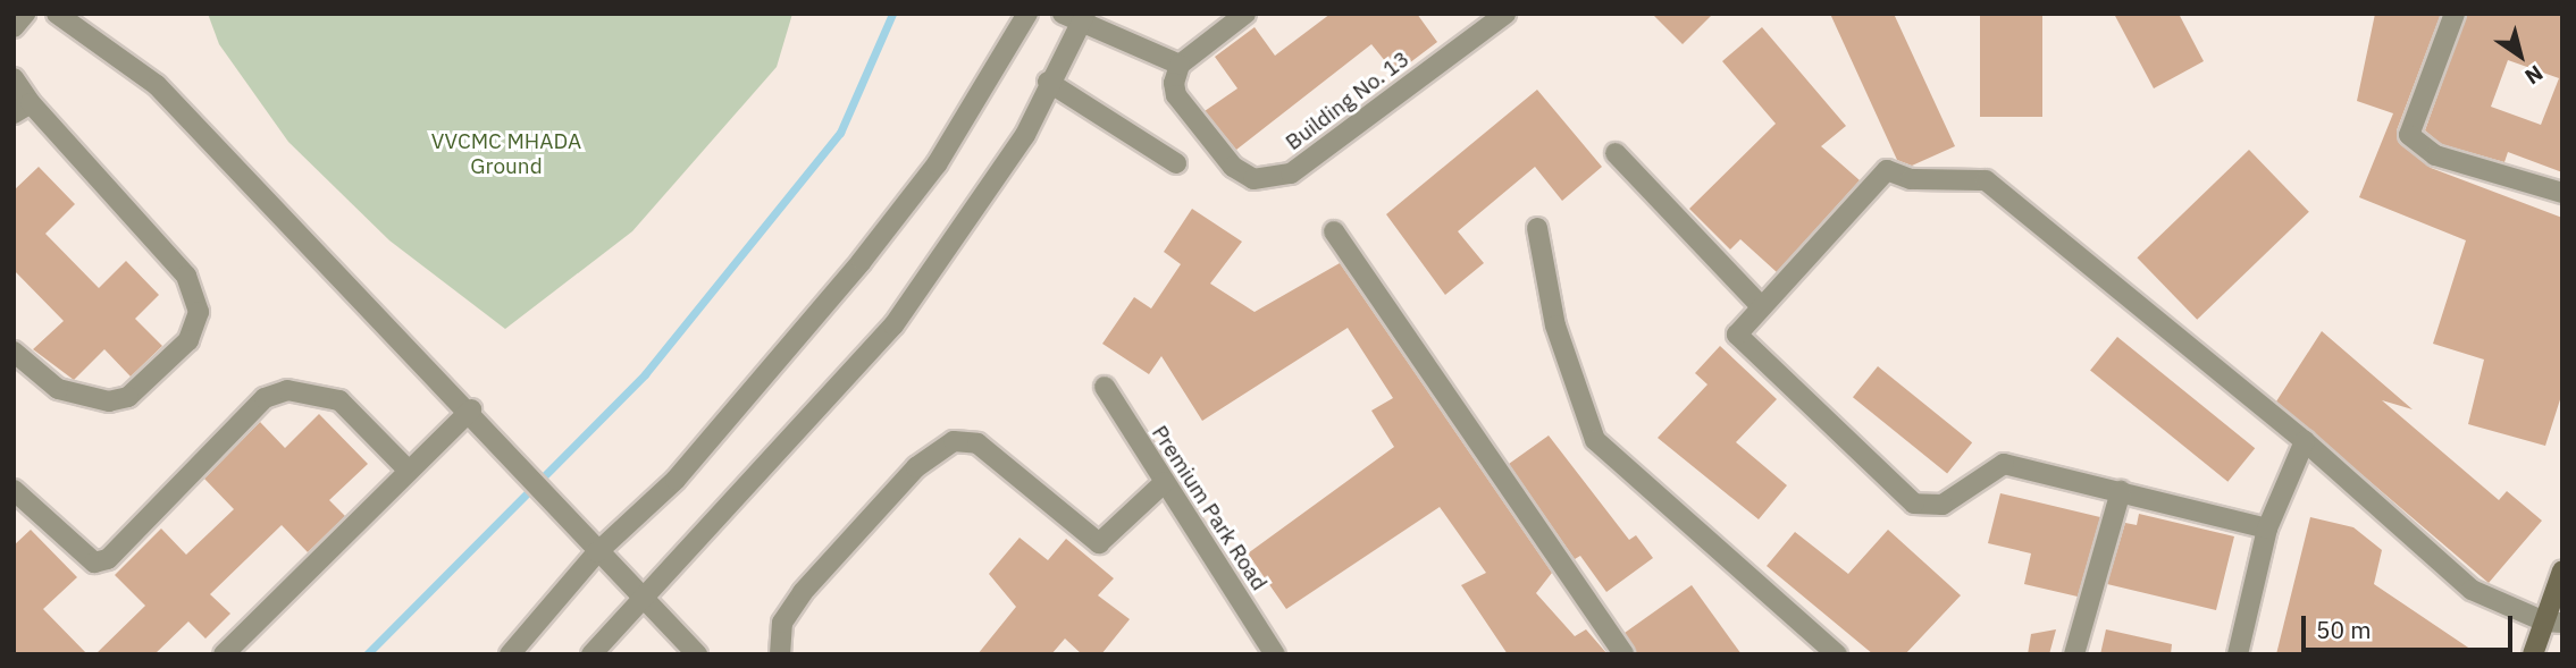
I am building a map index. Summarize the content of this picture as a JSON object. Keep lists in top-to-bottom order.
{
  "streets": {
    "street": ["Building No. 13", "Premium Park Road"]
  },
  "parks": ["VVCMC MHADA Ground"],
  "scale_bar": "50 m",
  "north": "bottom right"
}
